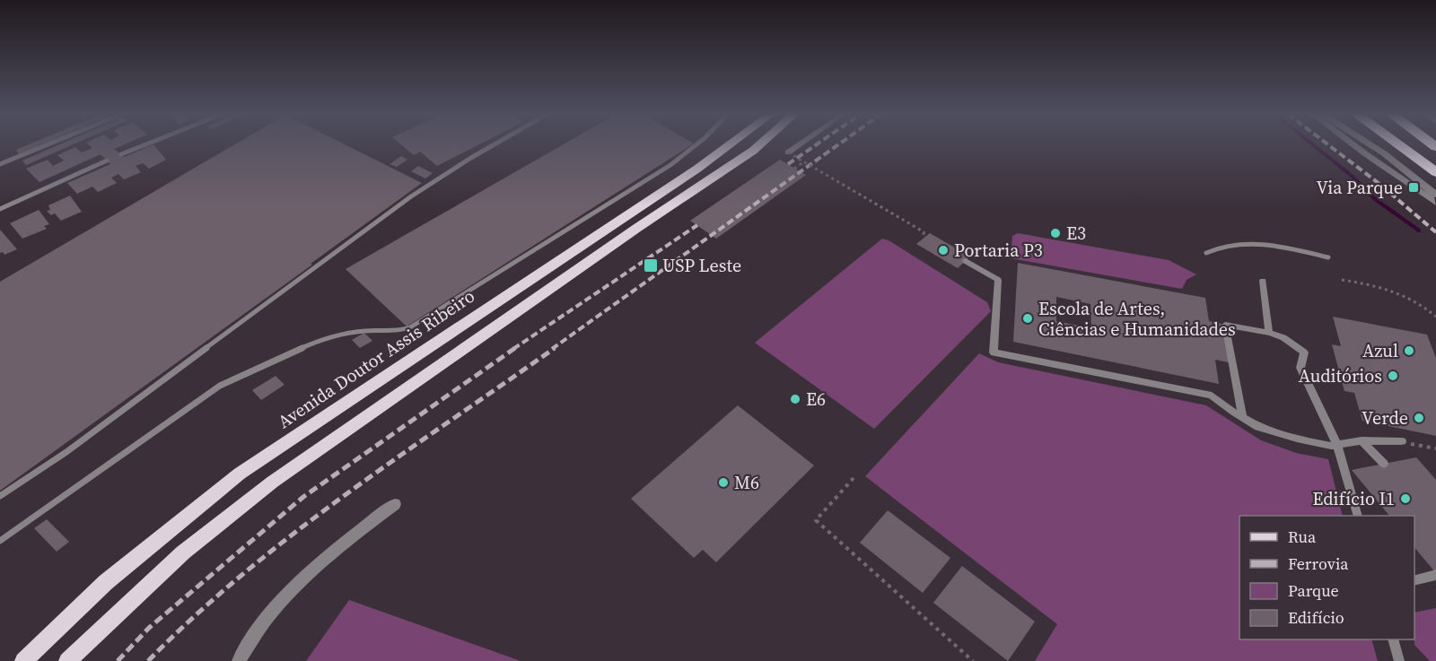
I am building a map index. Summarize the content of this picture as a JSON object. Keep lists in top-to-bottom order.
{
  "streets": {
    "main road": ["Avenida Doutor Assis Ribeiro"]
  },
  "places": {
    "transit": ["Via Parque", "USP Leste"],
    "other": [
      "E3",
      "Portaria P3",
      "Escola de Artes, Ciências e Humanidades",
      "Azul",
      "Auditórios",
      "E6",
      "Verde",
      "M6",
      "Edifício I1"
    ]
  },
  "legend": [
    "Rua",
    "Ferrovia",
    "Parque",
    "Edifício"
  ]
}
